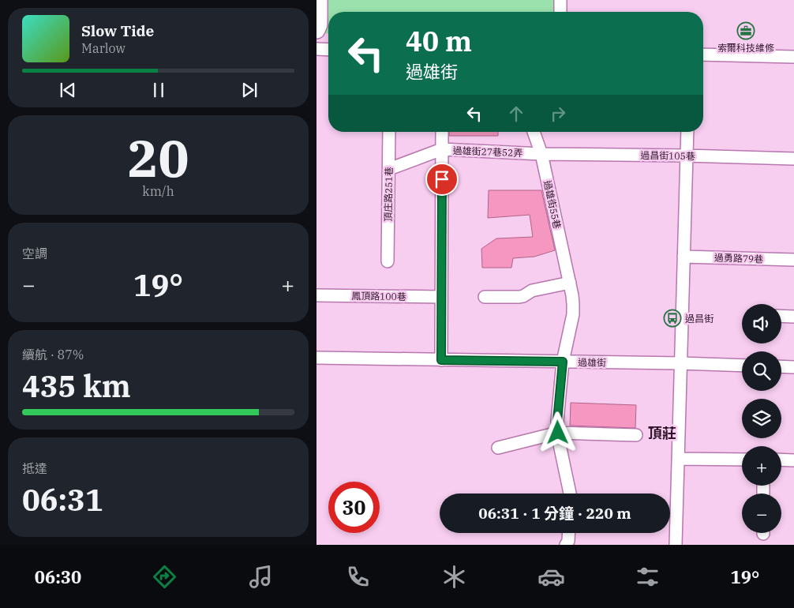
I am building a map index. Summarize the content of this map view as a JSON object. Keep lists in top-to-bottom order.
{
  "streets": {
    "street": [
      "過雄街27巷52弄",
      "過昌街105巷",
      "頂庄路251巷",
      "過雄街55巷",
      "過勇路79巷",
      "鳳頂路100巷",
      "過雄街"
    ]
  },
  "crossings": [
    ["過雄街27巷52弄", "過昌街105巷"],
    ["過雄街27巷52弄", "頂庄路251巷"],
    ["過雄街27巷52弄", "過雄街55巷"],
    ["過昌街105巷", "過雄街55巷"],
    ["過雄街55巷", "過雄街"]
  ],
  "districts": ["頂莊"],
  "places": {
    "office": ["索爾科技維修"],
    "bus stop": ["過昌街"]
  },
  "page": {
    "turn": ["40 m", "過雄街"],
    "song": ["Slow Tide", "Marlow"],
    "tile": [
      ["20", "km/h"],
      "空調",
      ["續航 · 87%", "435 km"],
      ["抵達", "06:31"]
    ],
    "heat": ["−", "19°", "+"],
    "map_buttons": ["+", "−"],
    "limit": "30",
    "trip": "06:31 · 1 分鐘 · 220 m",
    "tabs": ["06:30", "19°"]
  }
}
